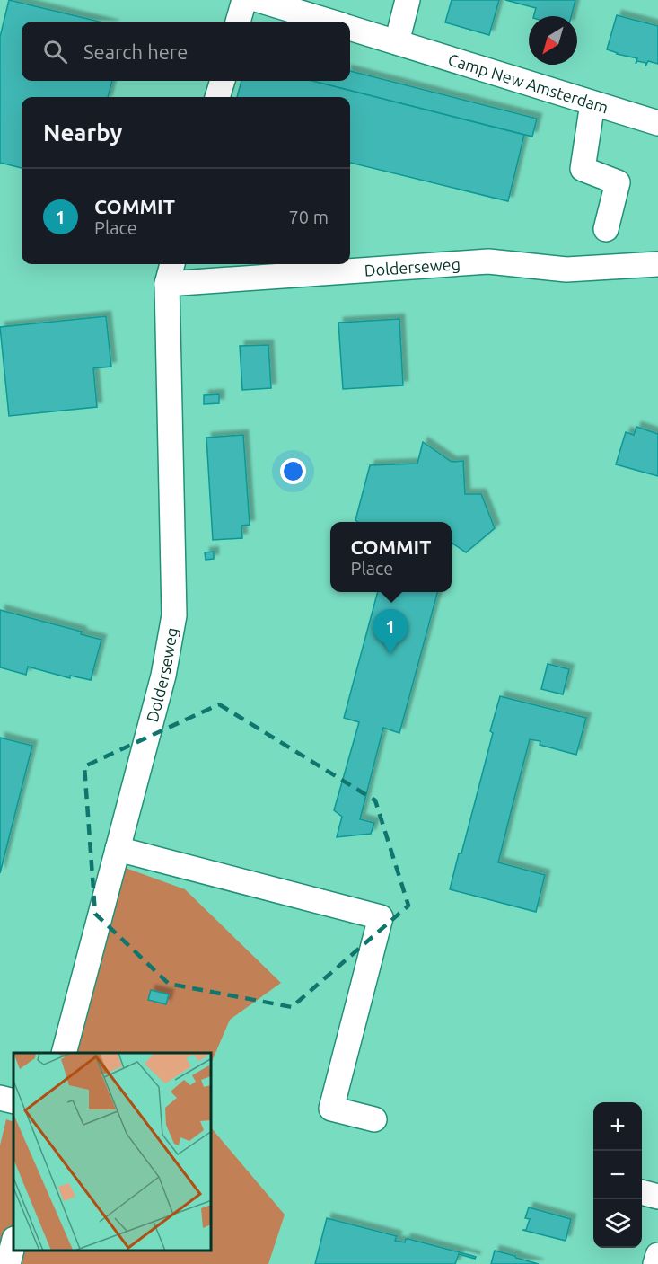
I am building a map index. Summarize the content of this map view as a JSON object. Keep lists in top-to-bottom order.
{
  "streets": {
    "lane": ["Camp New Amsterdam", "Dolderseweg"]
  },
  "north": "bottom left",
  "page": {
    "search": "Search here",
    "heading": "Nearby",
    "list": [
      {
        "mark": "1",
        "name": "COMMIT",
        "note": "Place",
        "value": "70 m"
      }
    ],
    "popup": ["COMMIT", "Place"],
    "pins": "1",
    "map_buttons": ["+", "−"]
  }
}
